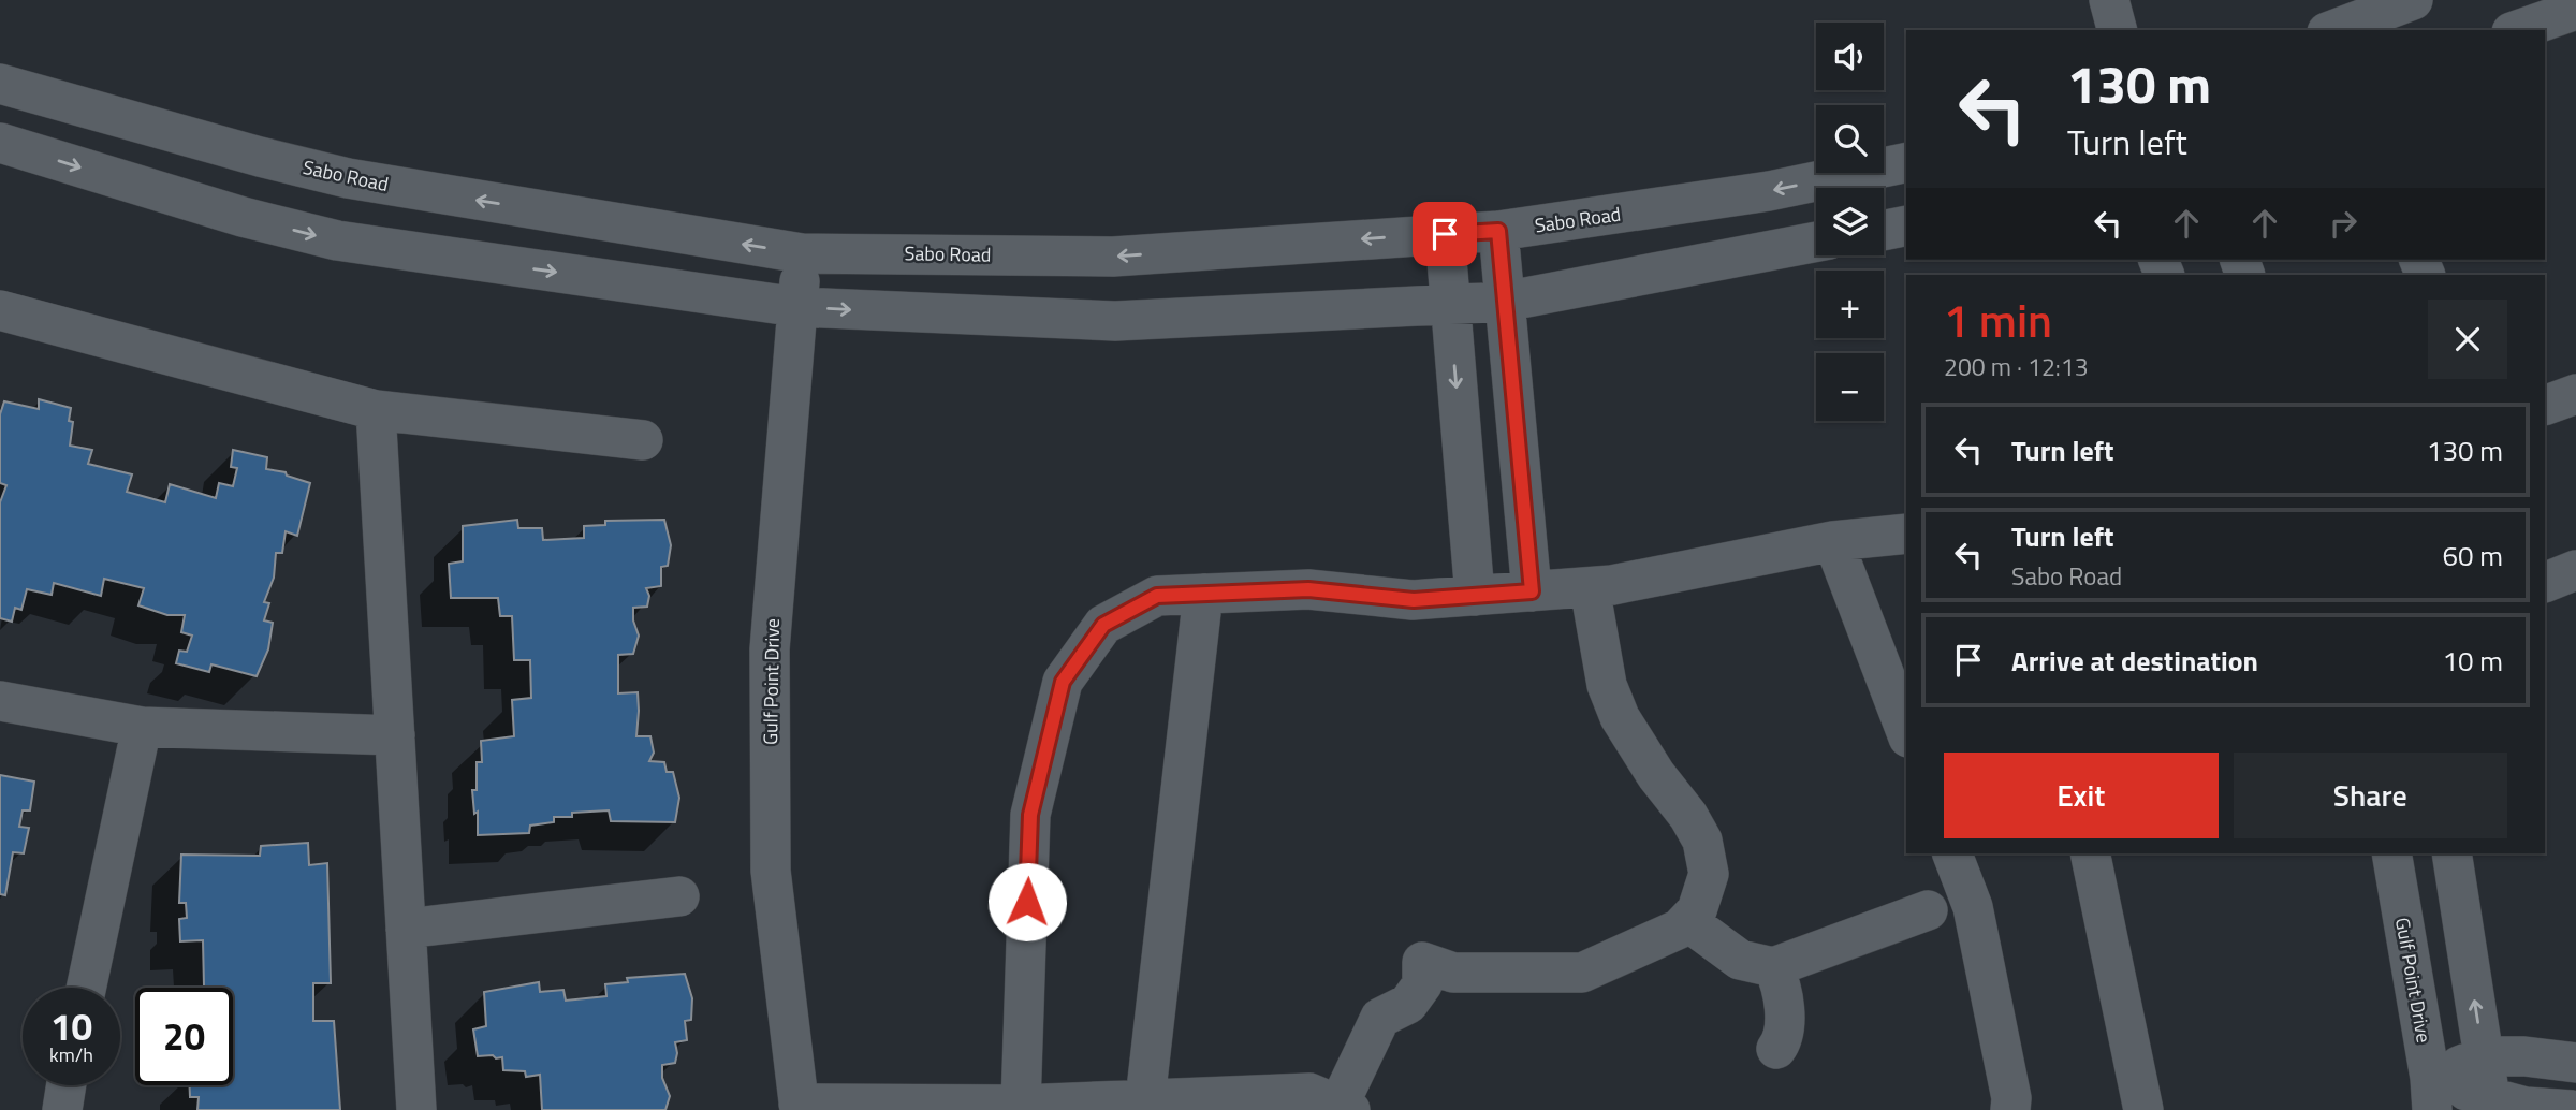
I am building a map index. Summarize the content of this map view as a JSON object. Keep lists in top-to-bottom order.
{
  "streets": {
    "street": ["Sabo Road", "Gulf Point Drive"]
  },
  "crossings": [
    ["Sabo Road", "Gulf Point Drive"]
  ],
  "page": {
    "map_buttons": ["+", "−"],
    "turn": ["130 m", "Turn left"],
    "heading": ["1 min", "200 m · 12:13"],
    "list": [
      {
        "name": "Turn left",
        "value": "130 m"
      },
      {
        "name": "Turn left",
        "note": "Sabo Road",
        "value": "60 m"
      },
      {
        "name": "Arrive at destination",
        "value": "10 m"
      }
    ],
    "buttons": ["Exit", "Share"],
    "speed": "10 km/h",
    "limit": "20"
  }
}
